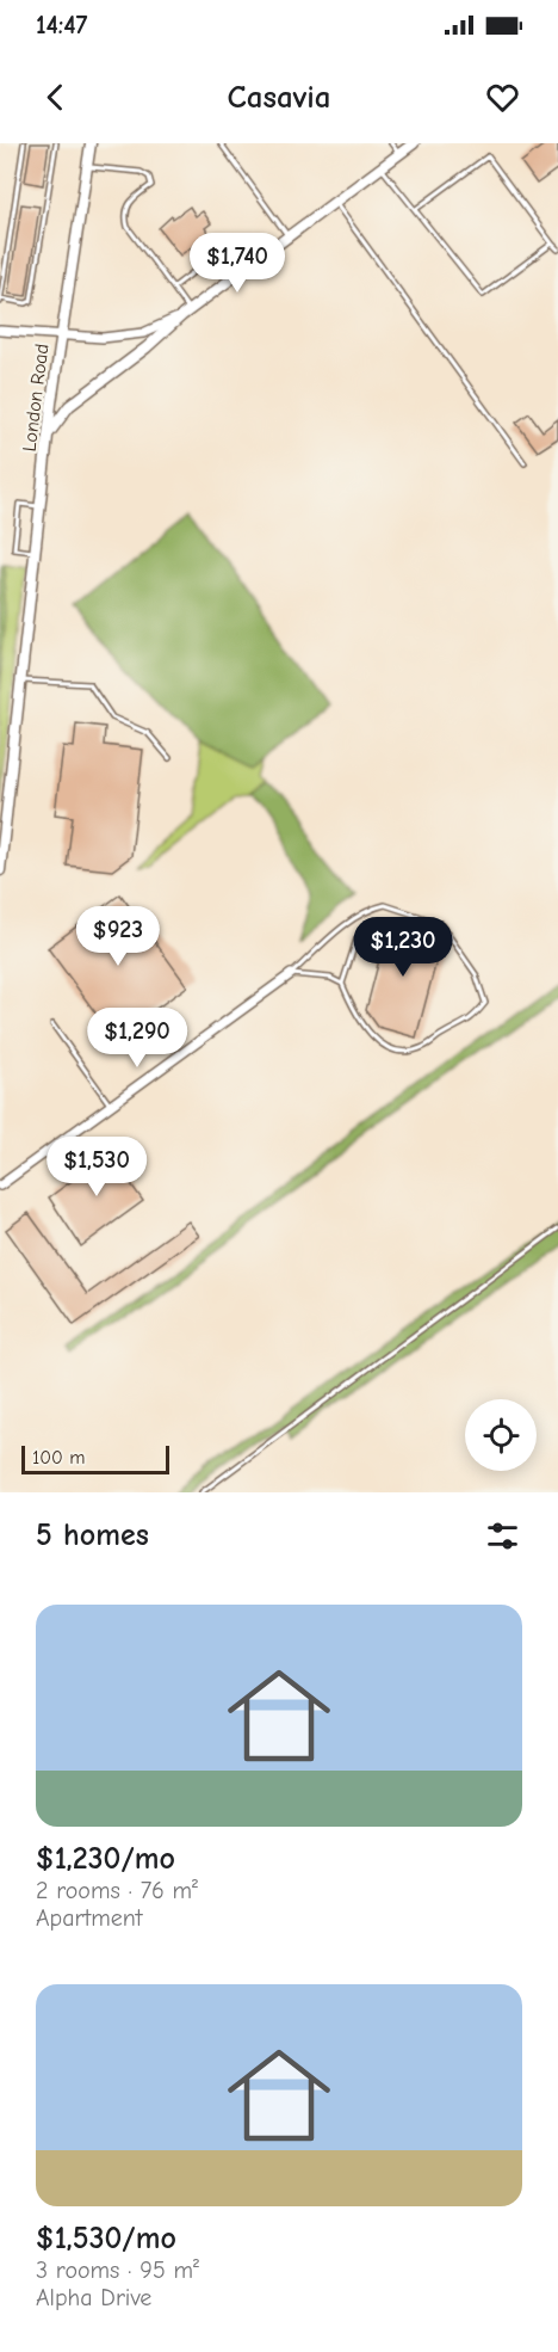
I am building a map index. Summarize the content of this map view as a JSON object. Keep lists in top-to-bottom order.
{
  "streets": {
    "street": ["London Road"]
  },
  "scale_bar": "100 m",
  "page": {
    "status": "14:47",
    "header": "Casavia",
    "price": [
      "$1,740",
      "$923",
      "$1,230",
      "$1,290",
      "$1,530"
    ],
    "scale": "100 m",
    "heading": "5 homes",
    "list": [
      {
        "name": "$1,230/mo",
        "note": "2 rooms · 76 m² · Apartment"
      },
      {
        "name": "$1,530/mo",
        "note": "3 rooms · 95 m² · Alpha Drive"
      }
    ]
  }
}
